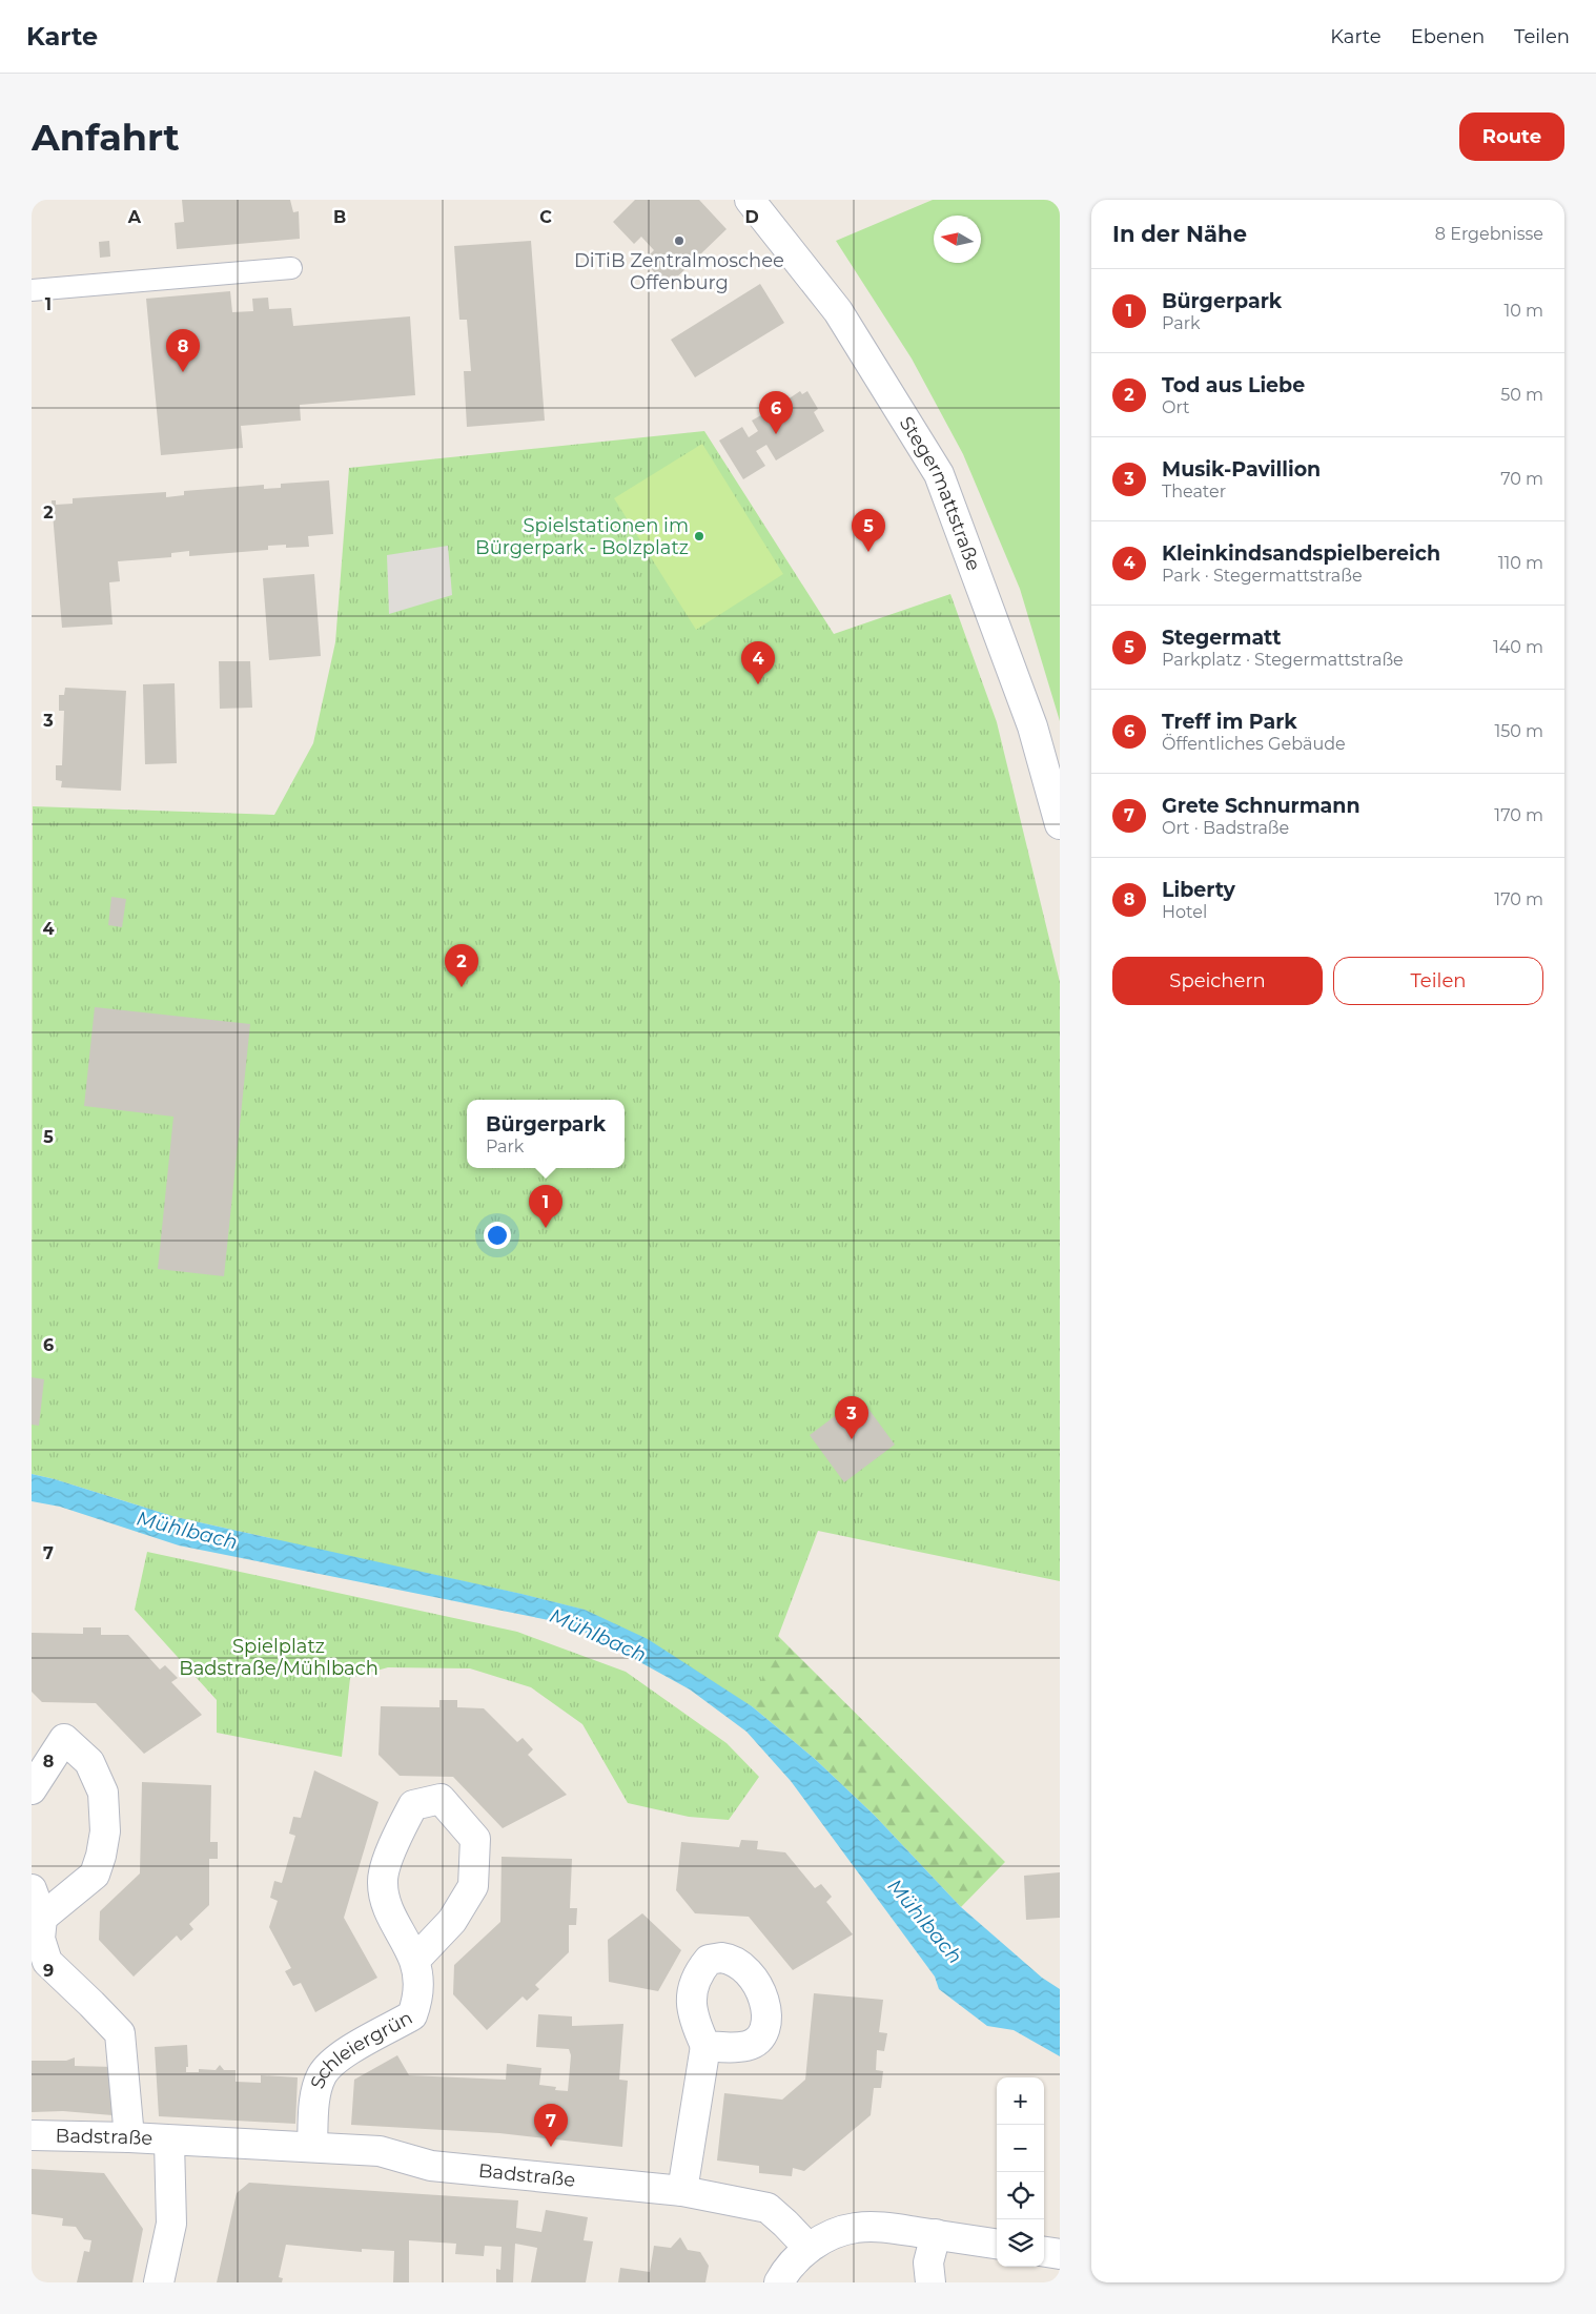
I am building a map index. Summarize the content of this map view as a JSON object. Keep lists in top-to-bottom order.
{
  "streets": {
    "street": ["Stegermattstraße", "Schleiergrün", "Badstraße"]
  },
  "crossings": [
    ["Schleiergrün", "Badstraße"]
  ],
  "water": ["Mühlbach"],
  "parks": ["Spielplatz Badstraße/Mühlbach"],
  "places": ["DiTiB Zentralmoschee Offenburg", "Spielstationen im Bürgerpark - Bolzplatz"],
  "north": "left",
  "page": {
    "header": "Karte",
    "nav": ["Karte", "Ebenen", "Teilen"],
    "buttons": [
      "Route",
      ["Speichern", "Teilen"]
    ],
    "title": "Anfahrt",
    "heading": ["In der Nähe", "8 Ergebnisse"],
    "list": [
      {
        "mark": "1",
        "name": "Bürgerpark",
        "note": "Park",
        "value": "10 m"
      },
      {
        "mark": "2",
        "name": "Tod aus Liebe",
        "note": "Ort",
        "value": "50 m"
      },
      {
        "mark": "3",
        "name": "Musik-Pavillion",
        "note": "Theater",
        "value": "70 m"
      },
      {
        "mark": "4",
        "name": "Kleinkindsandspielbereich",
        "note": "Park · Stegermattstraße",
        "value": "110 m"
      },
      {
        "mark": "5",
        "name": "Stegermatt",
        "note": "Parkplatz · Stegermattstraße",
        "value": "140 m"
      },
      {
        "mark": "6",
        "name": "Treff im Park",
        "note": "Öffentliches Gebäude",
        "value": "150 m"
      },
      {
        "mark": "7",
        "name": "Grete Schnurmann",
        "note": "Ort · Badstraße",
        "value": "170 m"
      },
      {
        "mark": "8",
        "name": "Liberty",
        "note": "Hotel",
        "value": "170 m"
      }
    ],
    "pins": [
      "8",
      "6",
      "5",
      "4",
      "2",
      "1",
      "3",
      "7"
    ],
    "popup": ["Bürgerpark", "Park"],
    "map_buttons": ["+", "−"]
  },
  "grid": {
    "columns": [
      "A",
      "B",
      "C",
      "D"
    ],
    "rows": [
      "1",
      "2",
      "3",
      "4",
      "5",
      "6",
      "7",
      "8",
      "9"
    ]
  }
}
